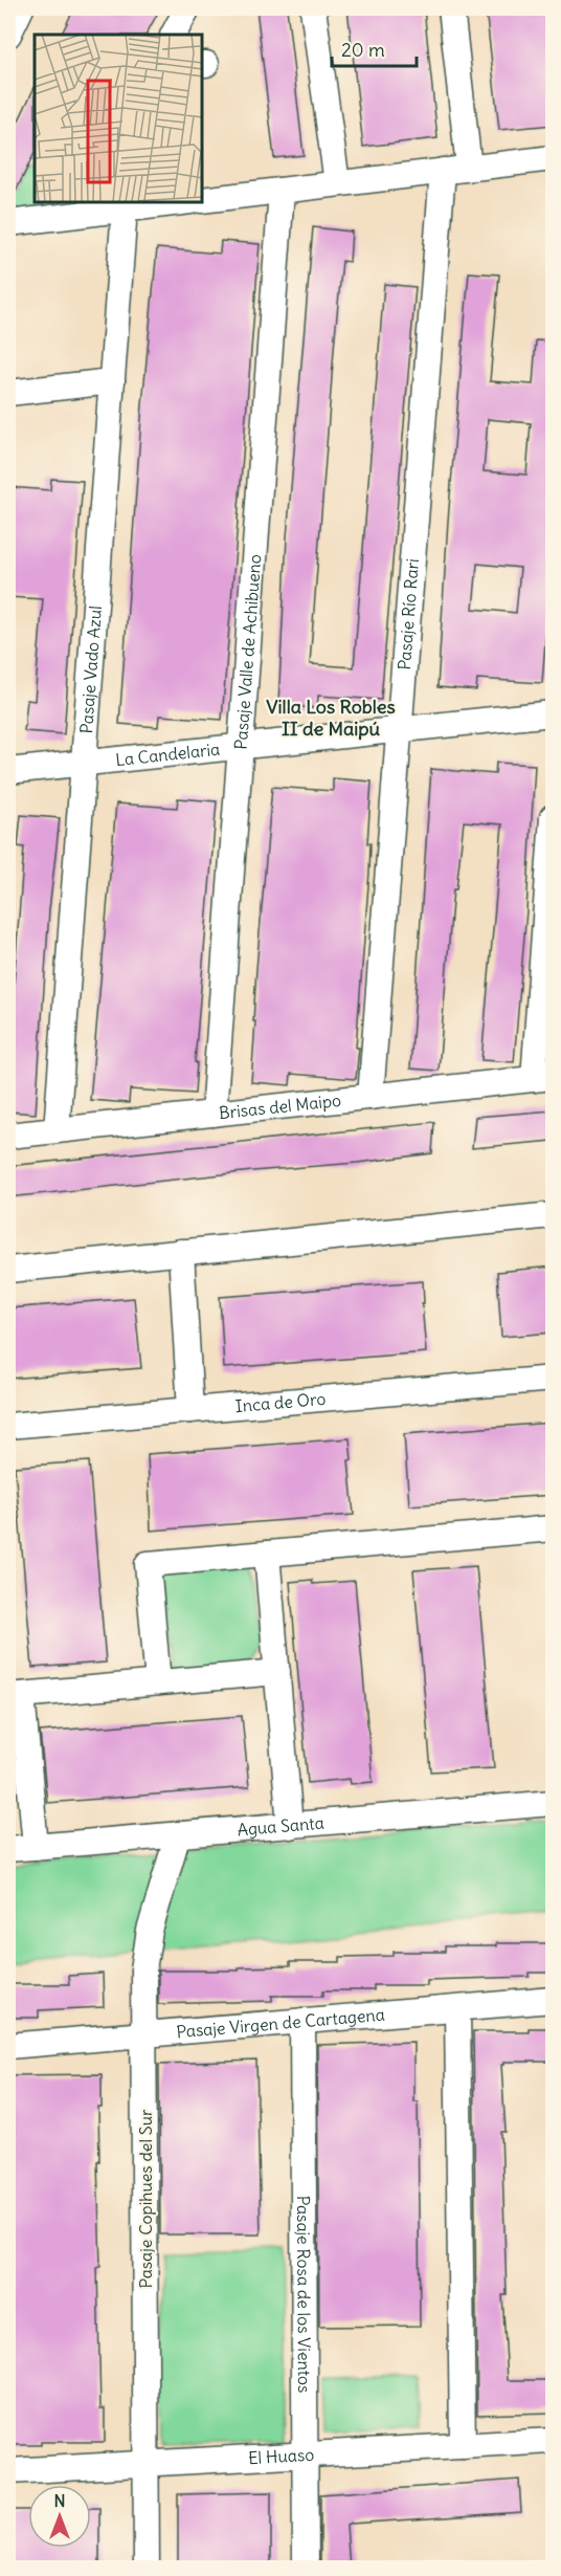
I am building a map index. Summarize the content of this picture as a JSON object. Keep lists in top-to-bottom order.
{
  "streets": {
    "street": [
      "Pasaje Río Rari",
      "Pasaje Valle de Achibueno",
      "Pasaje Vado Azul",
      "La Candelaria",
      "Brisas del Maipo",
      "Inca de Oro",
      "Agua Santa",
      "Pasaje Virgen de Cartagena",
      "Pasaje Copihues del Sur",
      "Pasaje Rosa de los Vientos",
      "El Huaso"
    ]
  },
  "crossings": [
    ["Pasaje Río Rari", "La Candelaria"],
    ["Pasaje Río Rari", "Brisas del Maipo"],
    ["Pasaje Valle de Achibueno", "La Candelaria"],
    ["Pasaje Valle de Achibueno", "Brisas del Maipo"],
    ["Pasaje Vado Azul", "La Candelaria"],
    ["Pasaje Vado Azul", "Brisas del Maipo"],
    ["Agua Santa", "Pasaje Copihues del Sur"],
    ["Pasaje Virgen de Cartagena", "Pasaje Copihues del Sur"],
    ["Pasaje Virgen de Cartagena", "Pasaje Rosa de los Vientos"],
    ["Pasaje Copihues del Sur", "El Huaso"],
    ["Pasaje Rosa de los Vientos", "El Huaso"]
  ],
  "districts": ["Villa Los Robles II de Maipú"],
  "scale_bar": "20 m",
  "north": "top"
}
